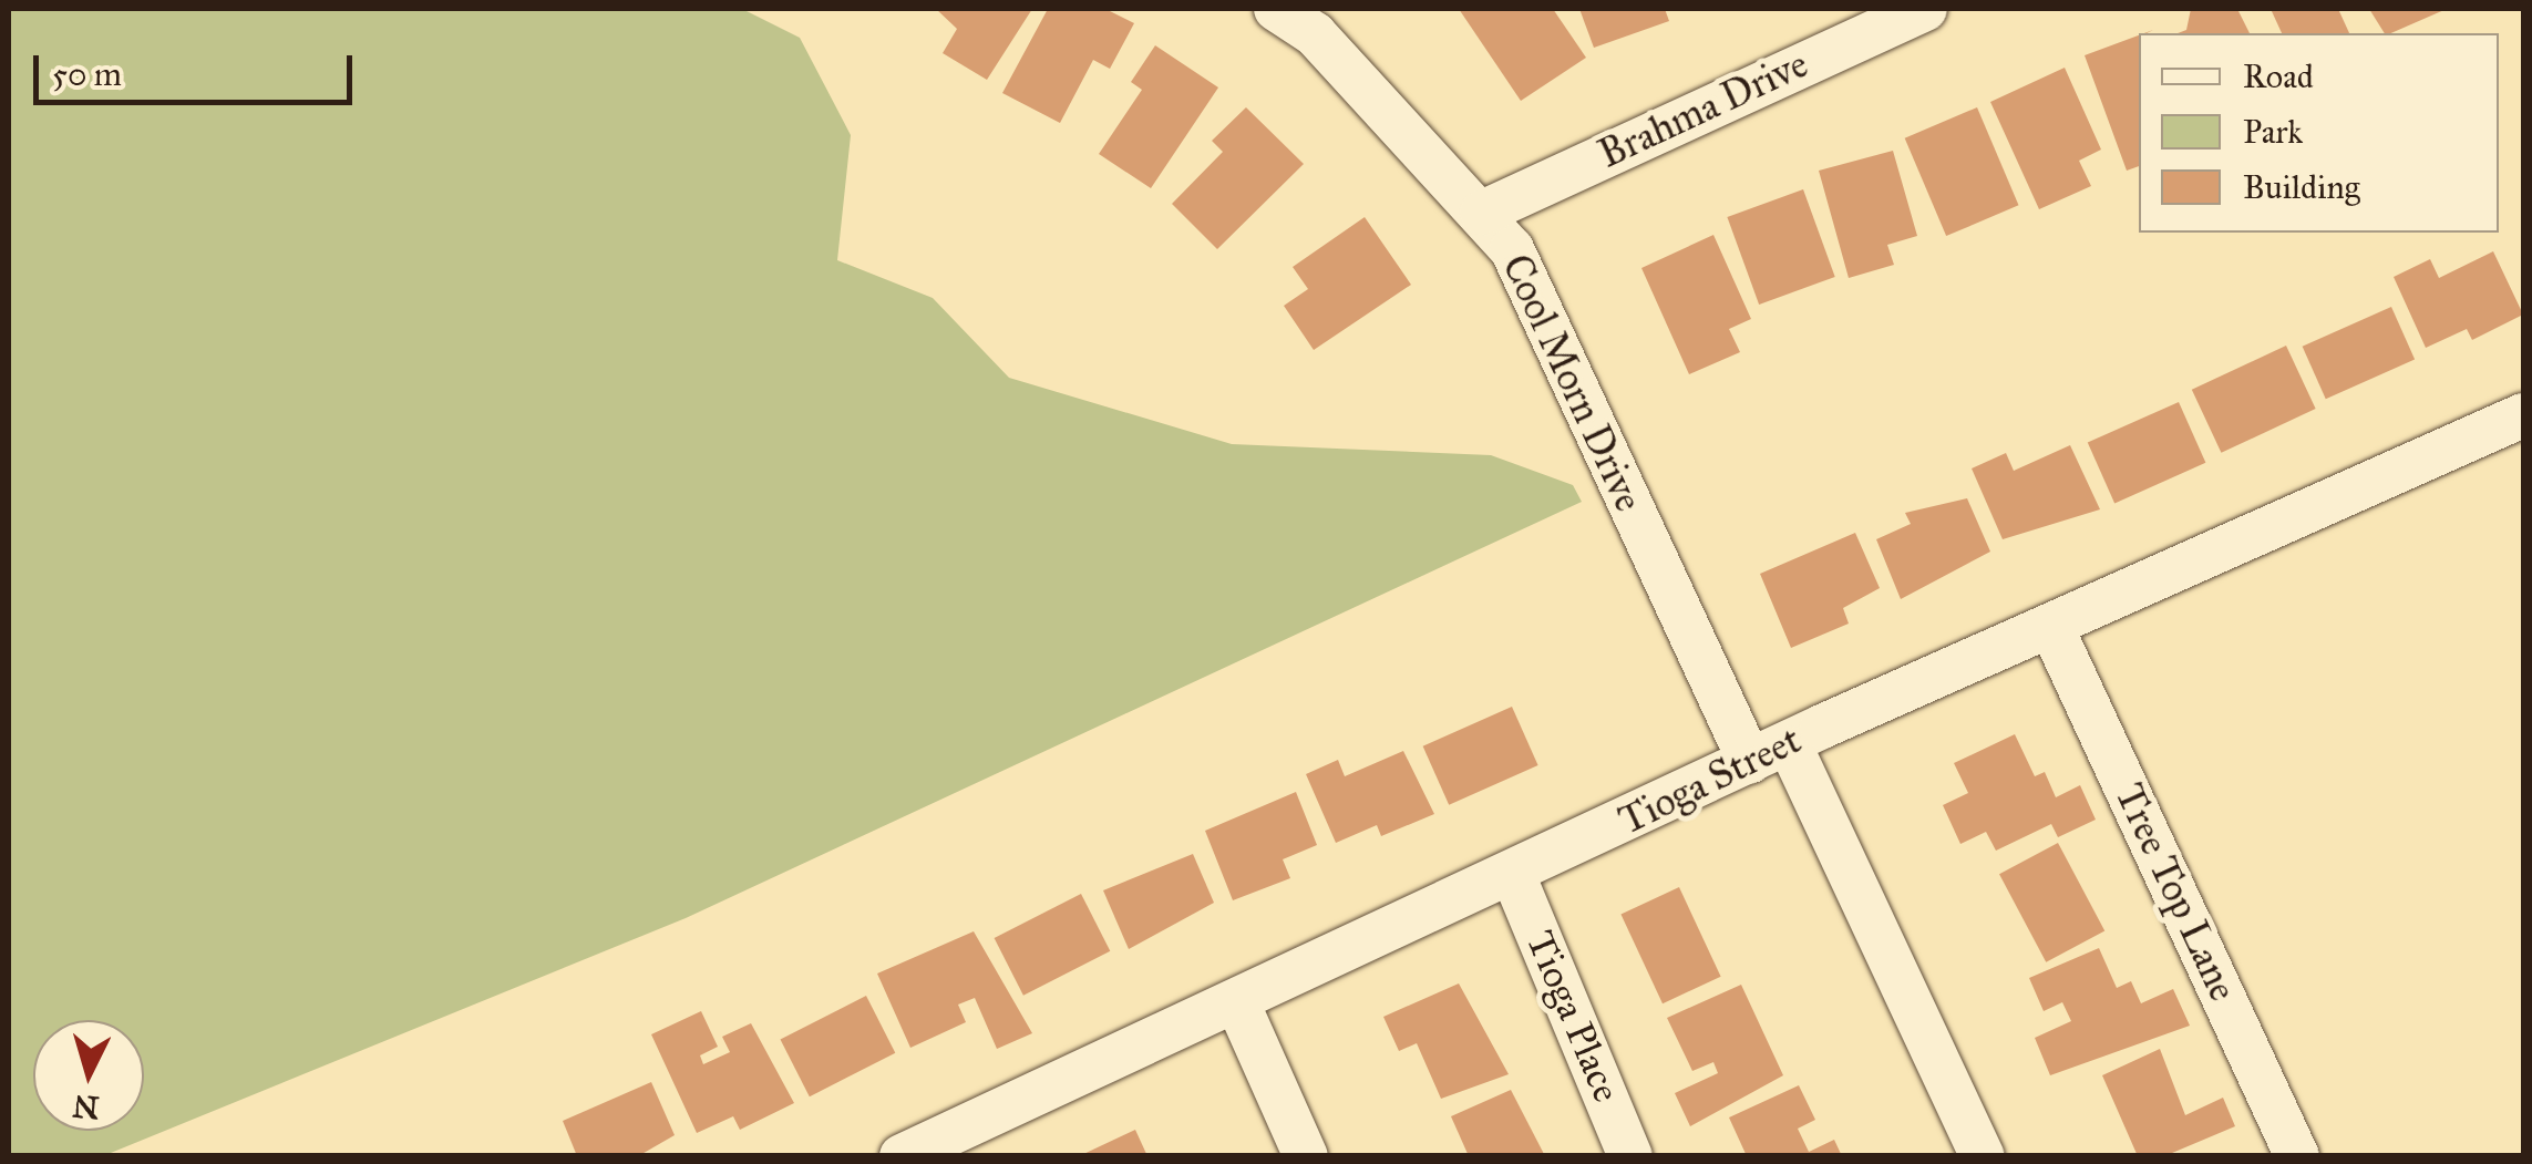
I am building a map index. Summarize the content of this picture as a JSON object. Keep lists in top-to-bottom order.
{
  "streets": {
    "street": [
      "Brahma Drive",
      "Cool Morn Drive",
      "Tioga Street",
      "Tree Top Lane",
      "Tioga Place"
    ]
  },
  "crossings": [
    ["Brahma Drive", "Cool Morn Drive"],
    ["Cool Morn Drive", "Tioga Street"],
    ["Tioga Street", "Tree Top Lane"],
    ["Tioga Street", "Tioga Place"]
  ],
  "legend": ["Road", "Park", "Building"],
  "scale_bar": "50 m",
  "north": "bottom"
}
